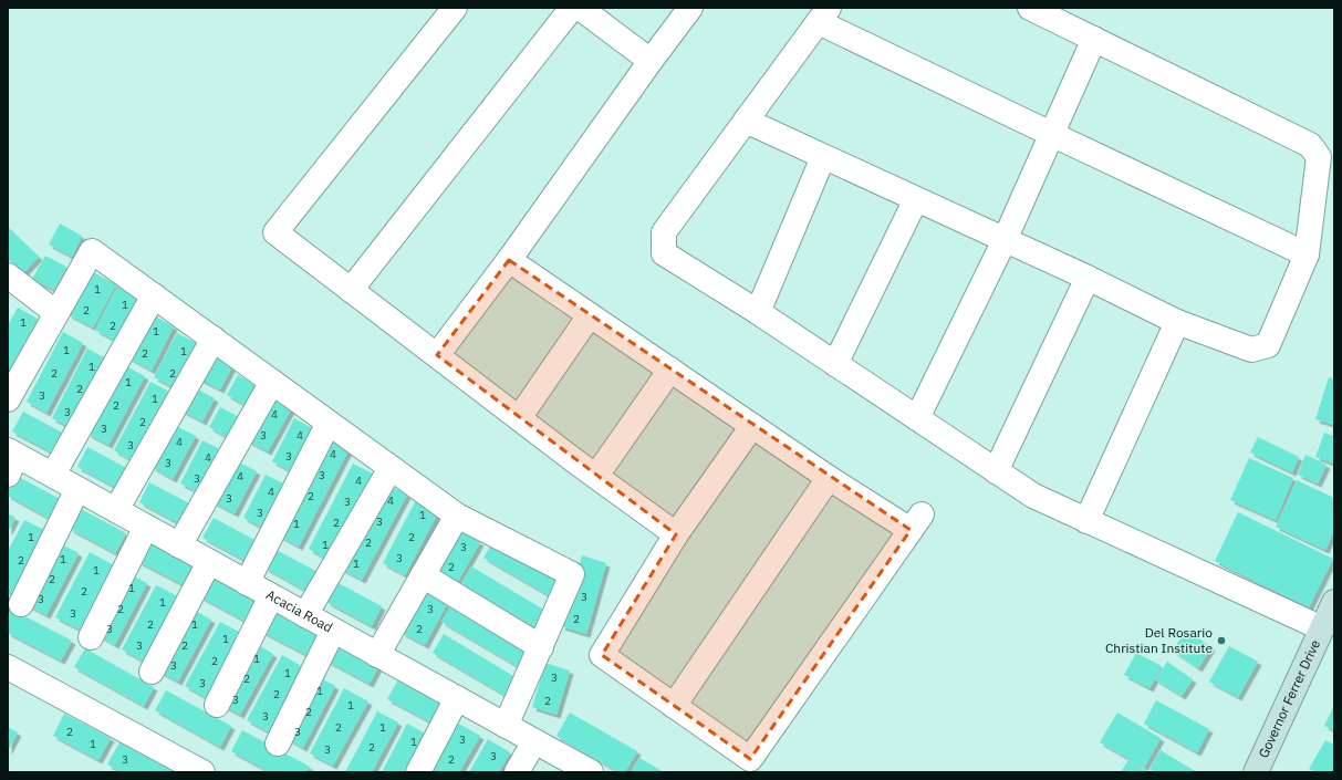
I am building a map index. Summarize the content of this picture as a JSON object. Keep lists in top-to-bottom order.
{
  "streets": {
    "main road": ["Governor Ferrer Drive"],
    "street": ["Acacia Road"]
  },
  "places": ["Del Rosario Christian Institute"],
  "house_numbers": [
    "1",
    "1",
    "2",
    "1",
    "2",
    "1",
    "1",
    "1",
    "2",
    "1",
    "2",
    "2",
    "1",
    "2",
    "3",
    "1",
    "2",
    "3",
    "4",
    "2",
    "3",
    "3",
    "4",
    "4",
    "3",
    "4",
    "3",
    "4",
    "3",
    "3",
    "4",
    "3",
    "4",
    "4",
    "2",
    "3",
    "4",
    "3",
    "3",
    "1",
    "3",
    "2",
    "1",
    "1",
    "2",
    "2",
    "1",
    "3",
    "3",
    "1",
    "2",
    "1",
    "2",
    "1",
    "2",
    "1",
    "2",
    "3",
    "3",
    "1",
    "2",
    "3",
    "3",
    "2",
    "2",
    "1",
    "3",
    "2",
    "1",
    "3",
    "2",
    "1",
    "2",
    "3",
    "1",
    "3",
    "2",
    "3",
    "1",
    "2",
    "3",
    "2",
    "1",
    "2",
    "3",
    "2",
    "1",
    "2",
    "3",
    "3",
    "1",
    "1",
    "2",
    "3",
    "3",
    "3",
    "2"
  ]
}
